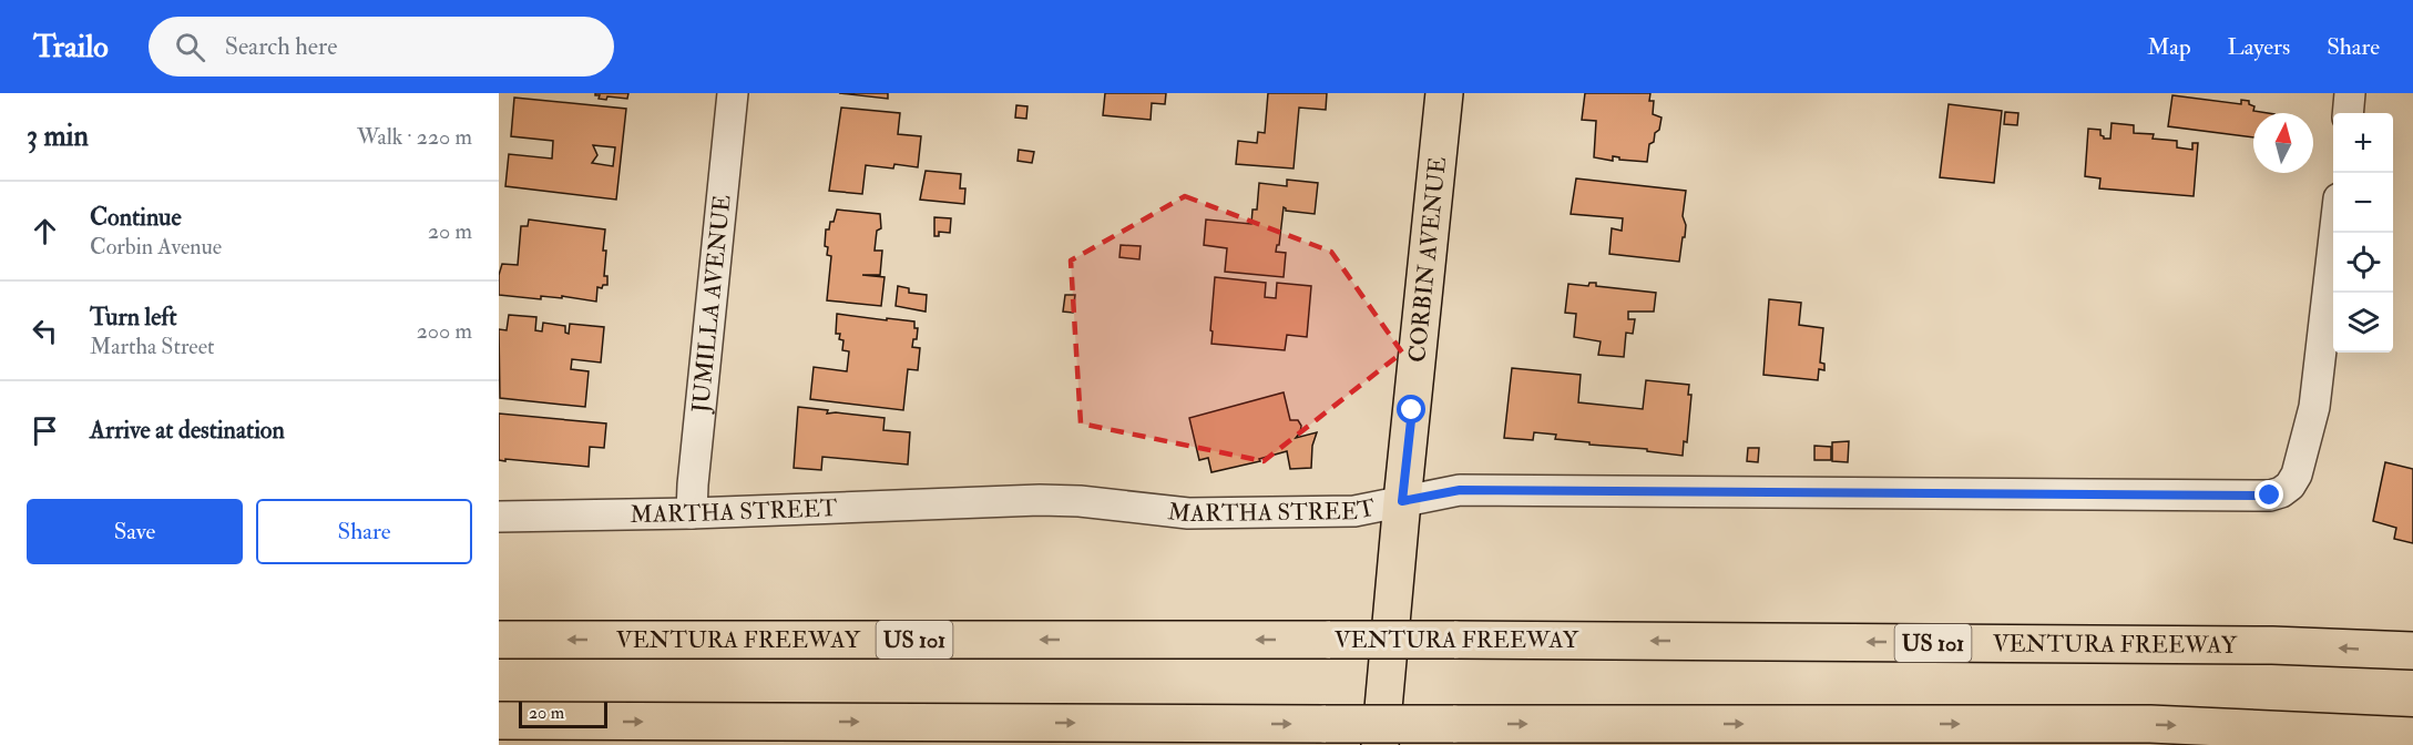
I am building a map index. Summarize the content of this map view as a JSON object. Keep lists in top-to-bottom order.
{
  "streets": {
    "main road": ["CORBIN AVENUE", "VENTURA FREEWAY", "US 101"],
    "street": ["JUMILLA AVENUE", "MARTHA STREET"]
  },
  "crossings": [
    ["CORBIN AVENUE", "MARTHA STREET"],
    ["JUMILLA AVENUE", "MARTHA STREET"]
  ],
  "scale_bar": "20 m",
  "north": "top",
  "page": {
    "header": "Trailo",
    "search": "Search here",
    "nav": ["Map", "Layers", "Share"],
    "heading": ["3 min", "Walk · 220 m"],
    "map_buttons": ["+", "−"],
    "list": [
      ["Continue", "Corbin Avenue", "20 m"],
      ["Turn left", "Martha Street", "200 m"],
      "Arrive at destination"
    ],
    "buttons": ["Save", "Share"],
    "scale": "20 m"
  }
}
